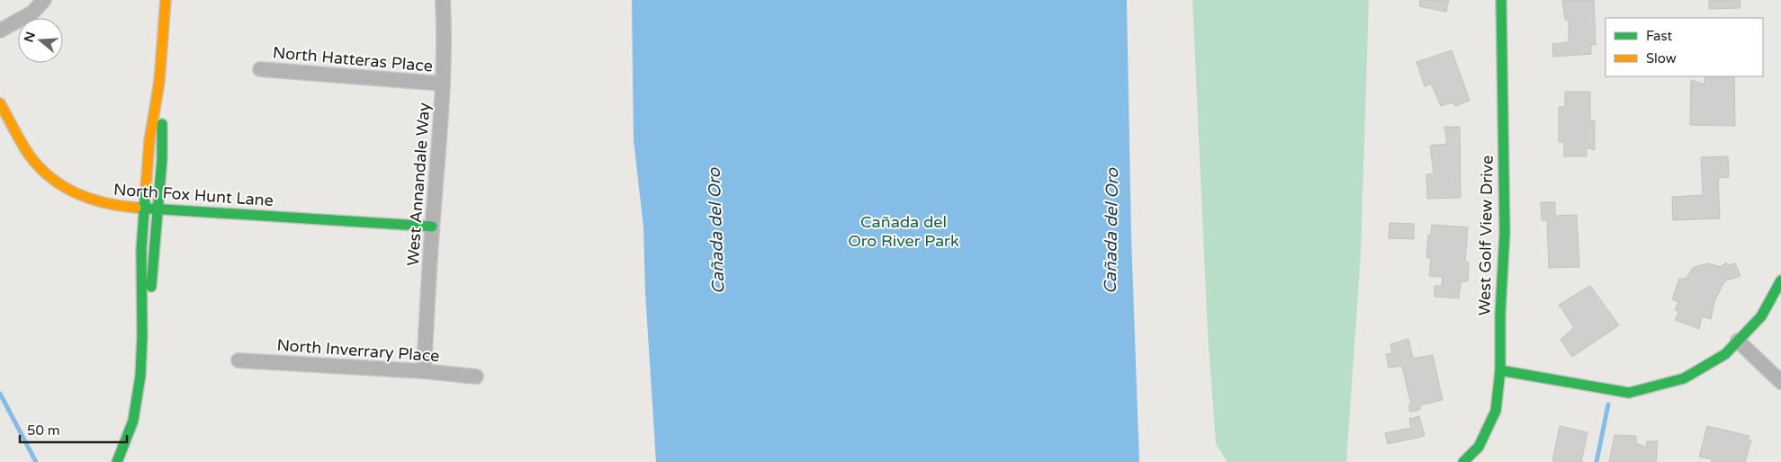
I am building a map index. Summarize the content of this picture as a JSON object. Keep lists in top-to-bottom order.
{
  "streets": {
    "street": [
      "North Hatteras Place",
      "West Annandale Way",
      "North Fox Hunt Lane",
      "West Golf View Drive",
      "North Inverrary Place"
    ]
  },
  "crossings": [
    ["North Hatteras Place", "West Annandale Way"],
    ["West Annandale Way", "North Fox Hunt Lane"],
    ["West Annandale Way", "North Inverrary Place"]
  ],
  "water": ["Cañada del Oro"],
  "parks": ["Cañada del Oro River Park"],
  "legend": ["Fast", "Slow"],
  "scale_bar": "50 m",
  "north": "left"
}
